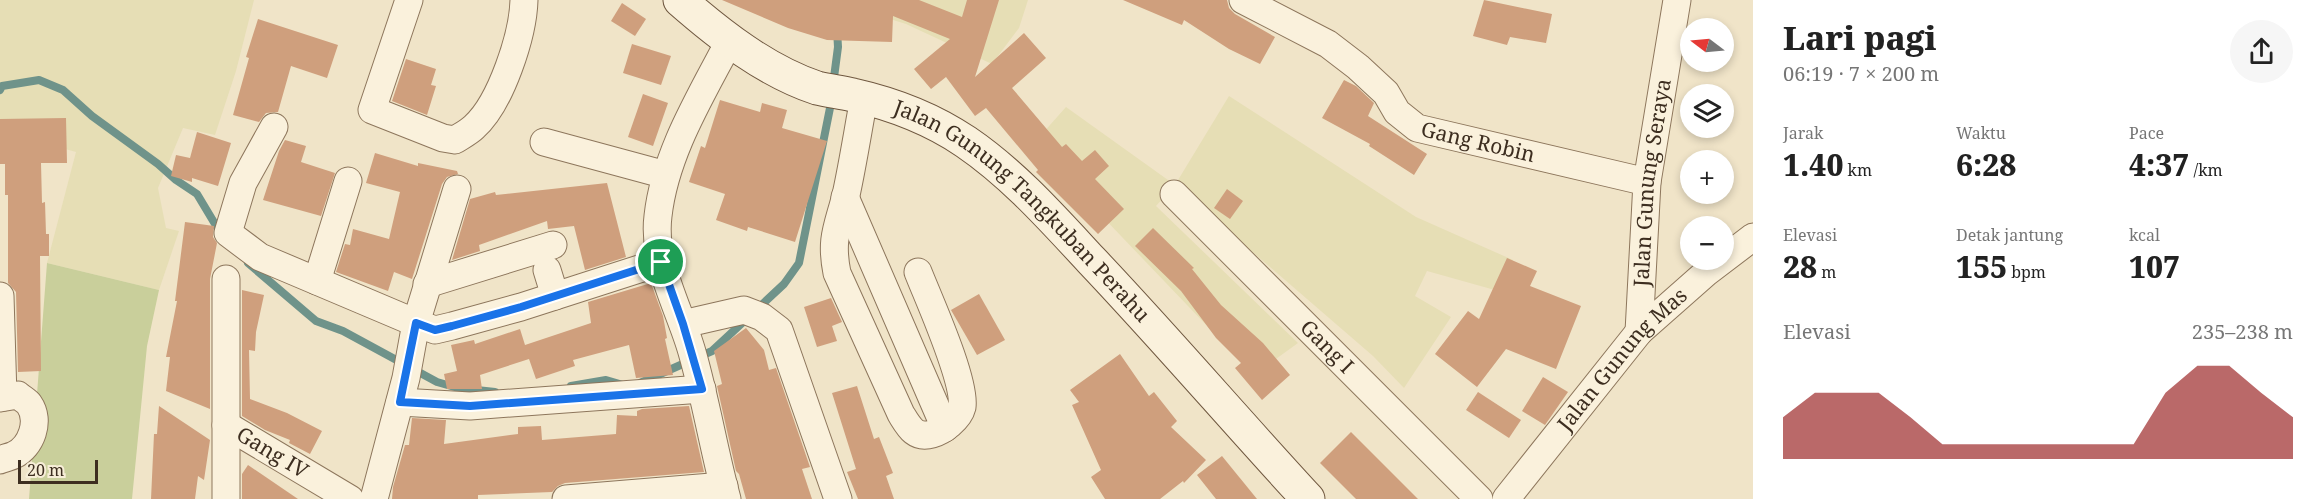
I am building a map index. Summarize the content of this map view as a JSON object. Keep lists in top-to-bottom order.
{
  "streets": {
    "street": [
      "Gang Robin",
      "Jalan Gunung Seraya",
      "Jalan Gunung Tangkuban Perahu",
      "Gang I",
      "Jalan Gunung Mas",
      "Gang IV"
    ]
  },
  "crossings": [
    ["Gang Robin", "Jalan Gunung Seraya"],
    ["Jalan Gunung Seraya", "Jalan Gunung Mas"]
  ],
  "scale_bar": "20 m",
  "north": "left",
  "page": {
    "heading": ["Lari pagi", "06:19 · 7 × 200 m"],
    "map_buttons": ["+", "−"],
    "stats": [
      ["Jarak", "1.40 km"],
      ["Waktu", "6:28"],
      ["Pace", "4:37 /km"],
      ["Elevasi", "28 m"],
      ["Detak jantung", "155 bpm"],
      ["kcal", "107"]
    ],
    "chart": ["Elevasi", "235–238 m"],
    "scale": "20 m"
  }
}
